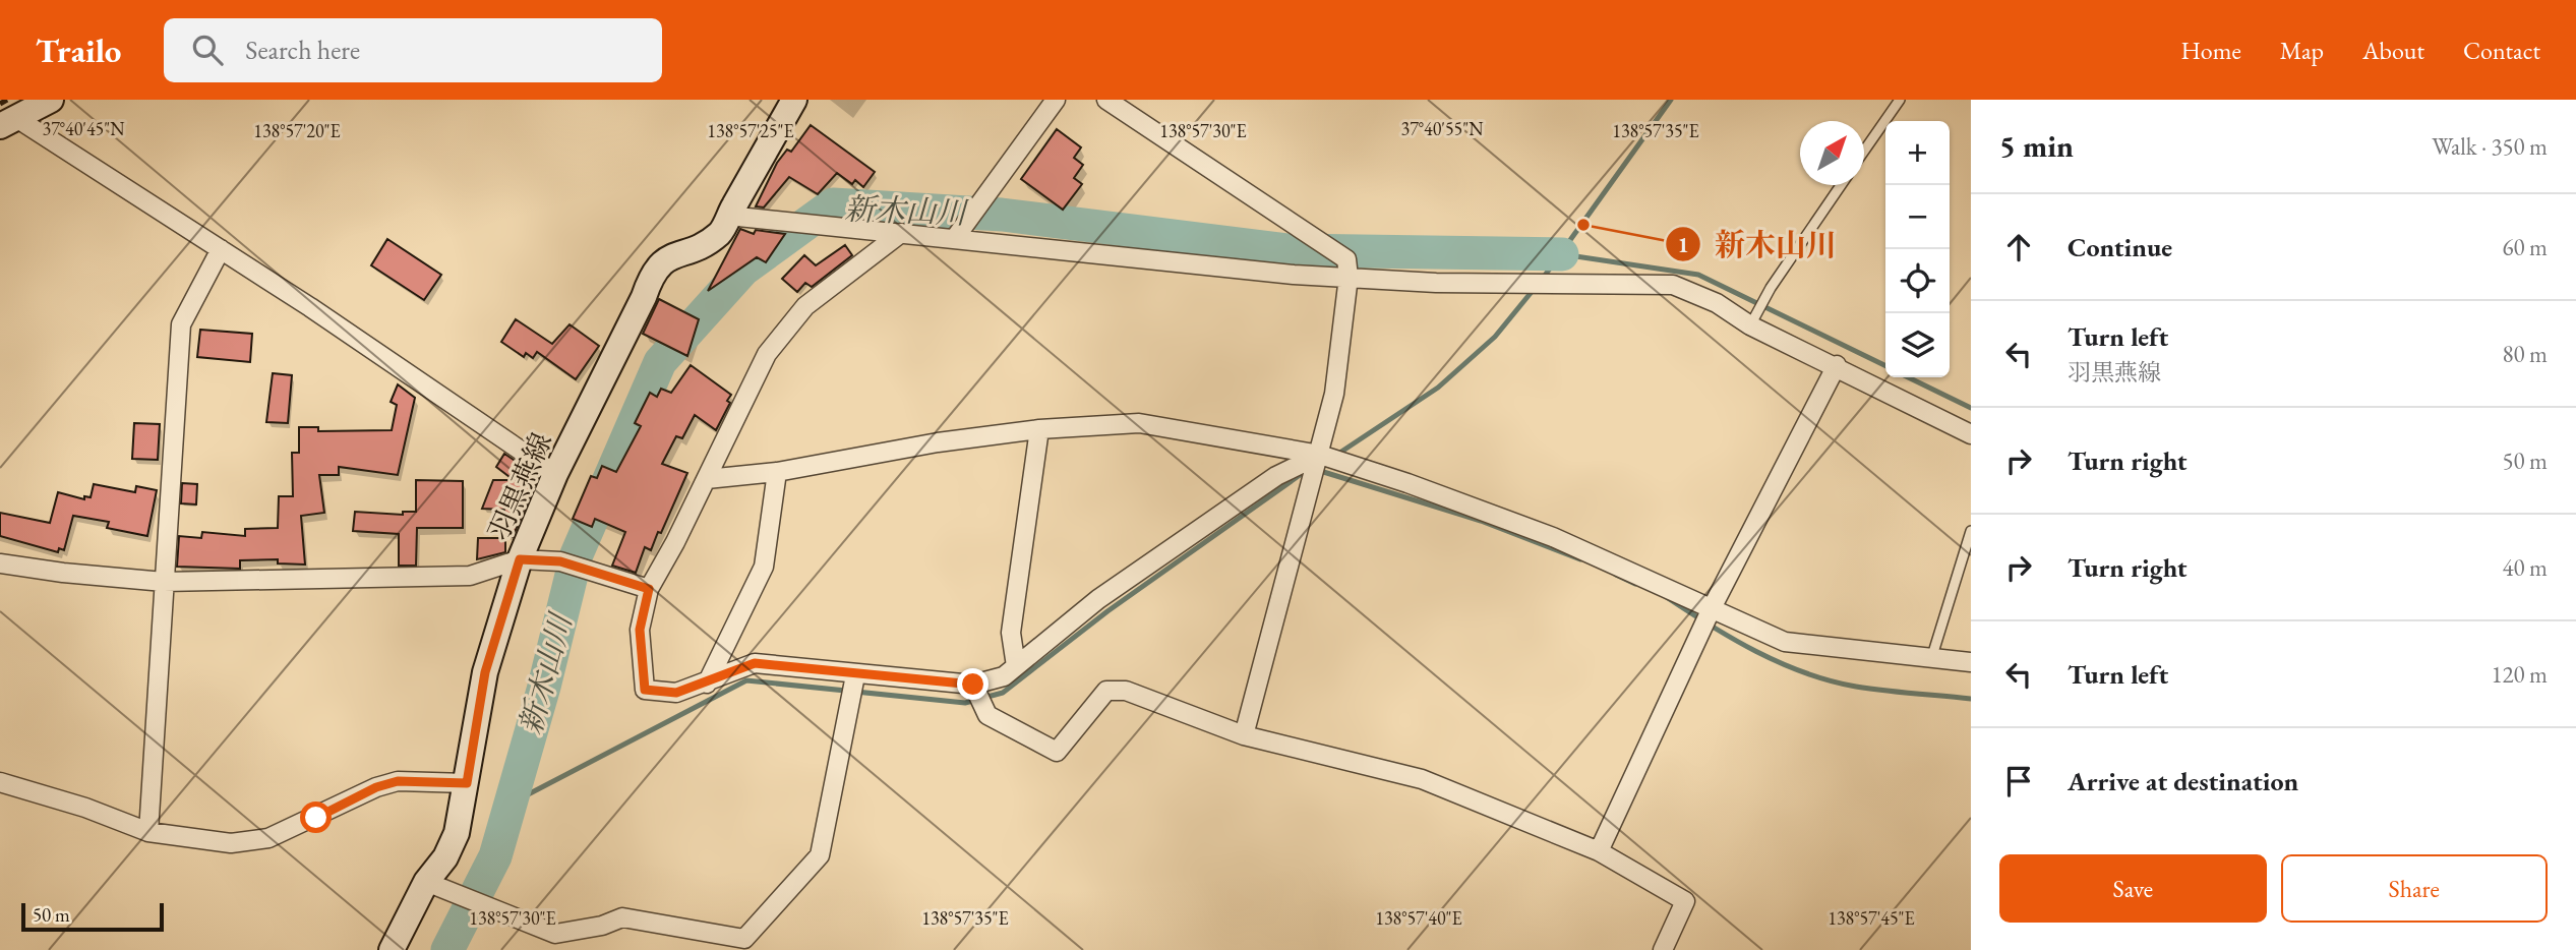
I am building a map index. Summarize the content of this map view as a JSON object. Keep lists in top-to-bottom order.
{
  "streets": {
    "main road": ["羽黒燕線"]
  },
  "water": ["新木山川"],
  "places": ["新木山川"],
  "scale_bar": "50 m",
  "north": "top right",
  "page": {
    "header": "Trailo",
    "search": "Search here",
    "nav": [
      "Home",
      "Map",
      "About",
      "Contact"
    ],
    "heading": ["5 min", "Walk · 350 m"],
    "map_buttons": ["+", "−"],
    "list": [
      ["Continue", "60 m"],
      ["Turn left", "羽黒燕線", "80 m"],
      ["Turn right", "50 m"],
      ["Turn right", "40 m"],
      ["Turn left", "120 m"],
      "Arrive at destination"
    ],
    "buttons": ["Save", "Share"],
    "scale": "50 m"
  },
  "coordinates": [
    "37°40'45\"N",
    "37°40'55\"N",
    "138°57'20\"E",
    "138°57'25\"E",
    "138°57'30\"E",
    "138°57'35\"E",
    "138°57'40\"E",
    "138°57'45\"E"
  ]
}
